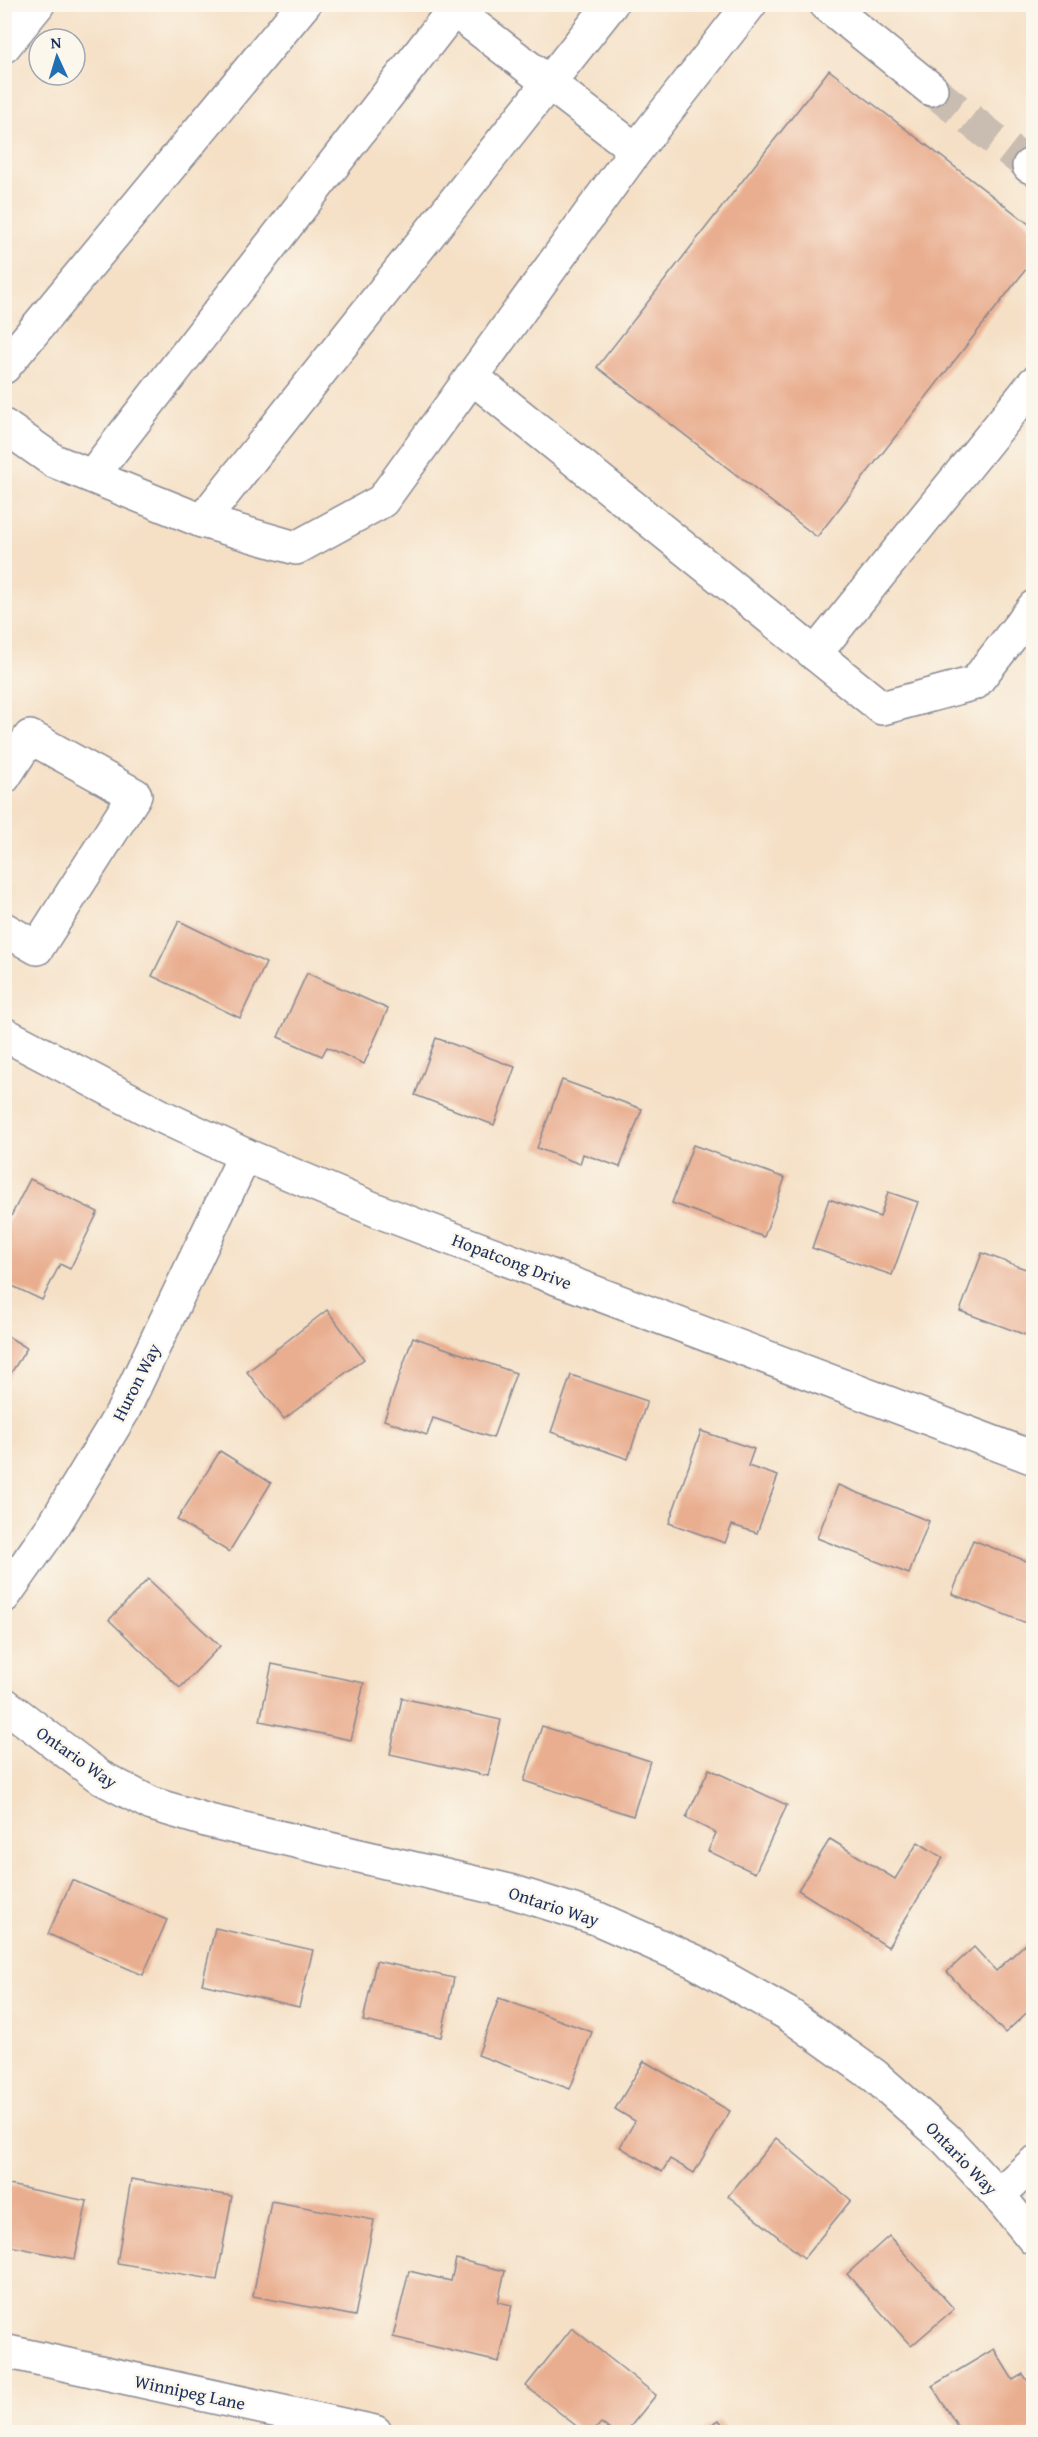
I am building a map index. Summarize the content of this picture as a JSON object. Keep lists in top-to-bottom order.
{
  "streets": {
    "street": [
      "Hopatcong Drive",
      "Huron Way",
      "Ontario Way",
      "Winnipeg Lane"
    ]
  },
  "crossings": [
    ["Hopatcong Drive", "Huron Way"]
  ],
  "north": "top"
}
